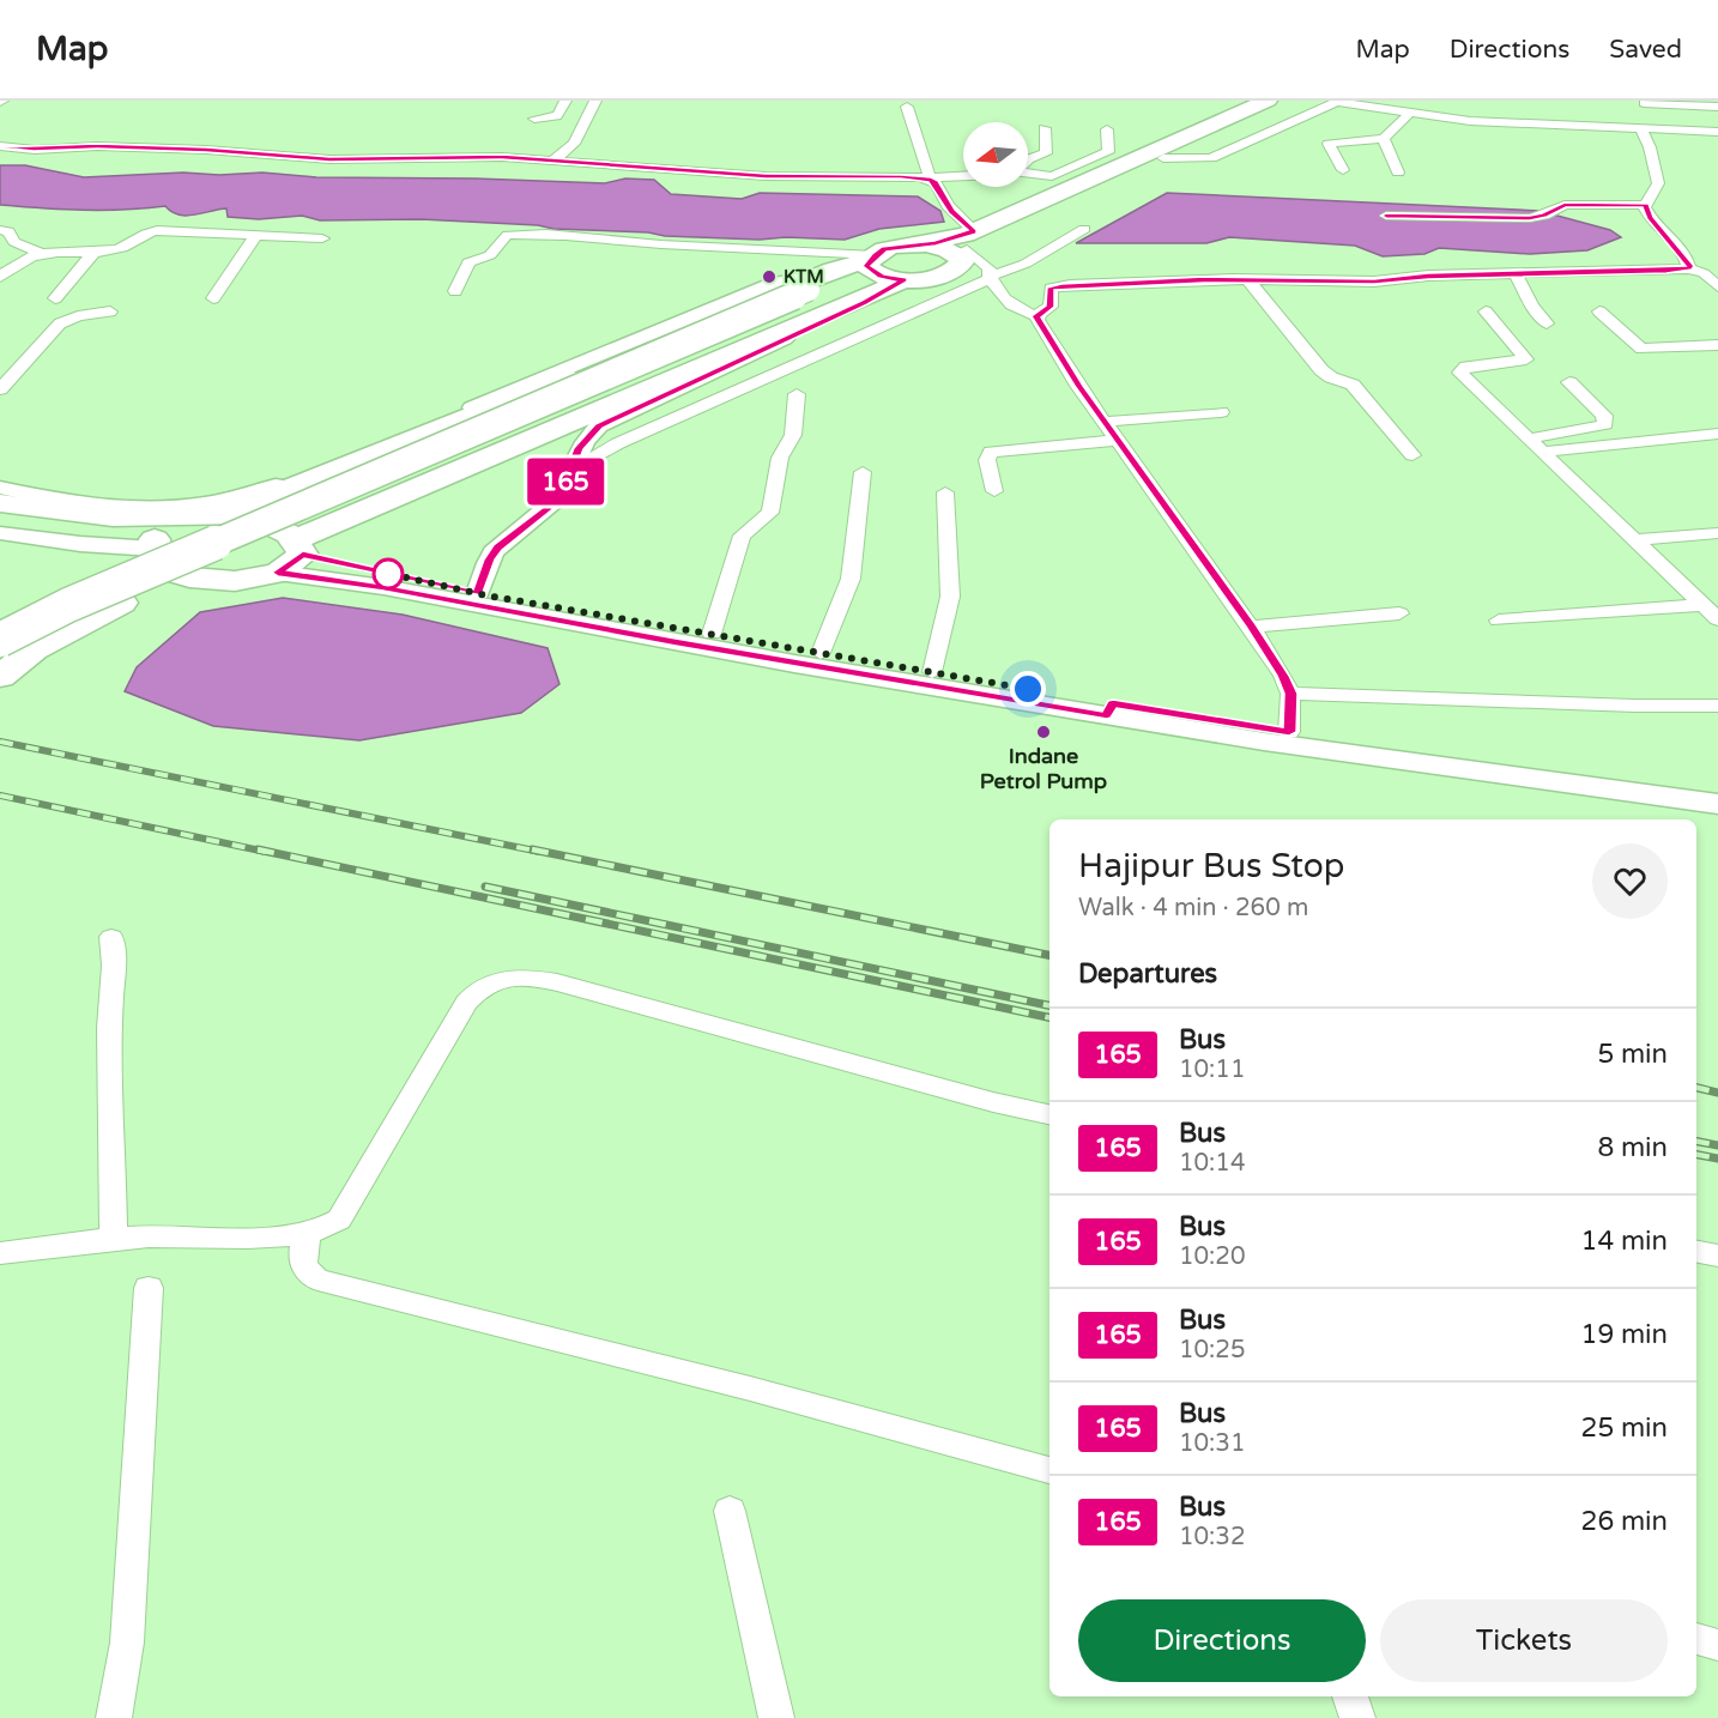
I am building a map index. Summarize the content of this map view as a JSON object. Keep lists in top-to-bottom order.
{
  "places": ["KTM", "Indane Petrol Pump"],
  "lines": ["bus line 165"],
  "north": "left",
  "page": {
    "header": "Map",
    "nav": ["Map", "Directions", "Saved"],
    "on_map": "165",
    "heading": [
      ["Hajipur Bus Stop", "Walk · 4 min · 260 m"],
      "Departures"
    ],
    "list": [
      {
        "mark": "165",
        "name": "Bus",
        "note": "10:11",
        "value": "5 min"
      },
      {
        "mark": "165",
        "name": "Bus",
        "note": "10:14",
        "value": "8 min"
      },
      {
        "mark": "165",
        "name": "Bus",
        "note": "10:20",
        "value": "14 min"
      },
      {
        "mark": "165",
        "name": "Bus",
        "note": "10:25",
        "value": "19 min"
      },
      {
        "mark": "165",
        "name": "Bus",
        "note": "10:31",
        "value": "25 min"
      },
      {
        "mark": "165",
        "name": "Bus",
        "note": "10:32",
        "value": "26 min"
      }
    ],
    "buttons": ["Directions", "Tickets"]
  }
}
